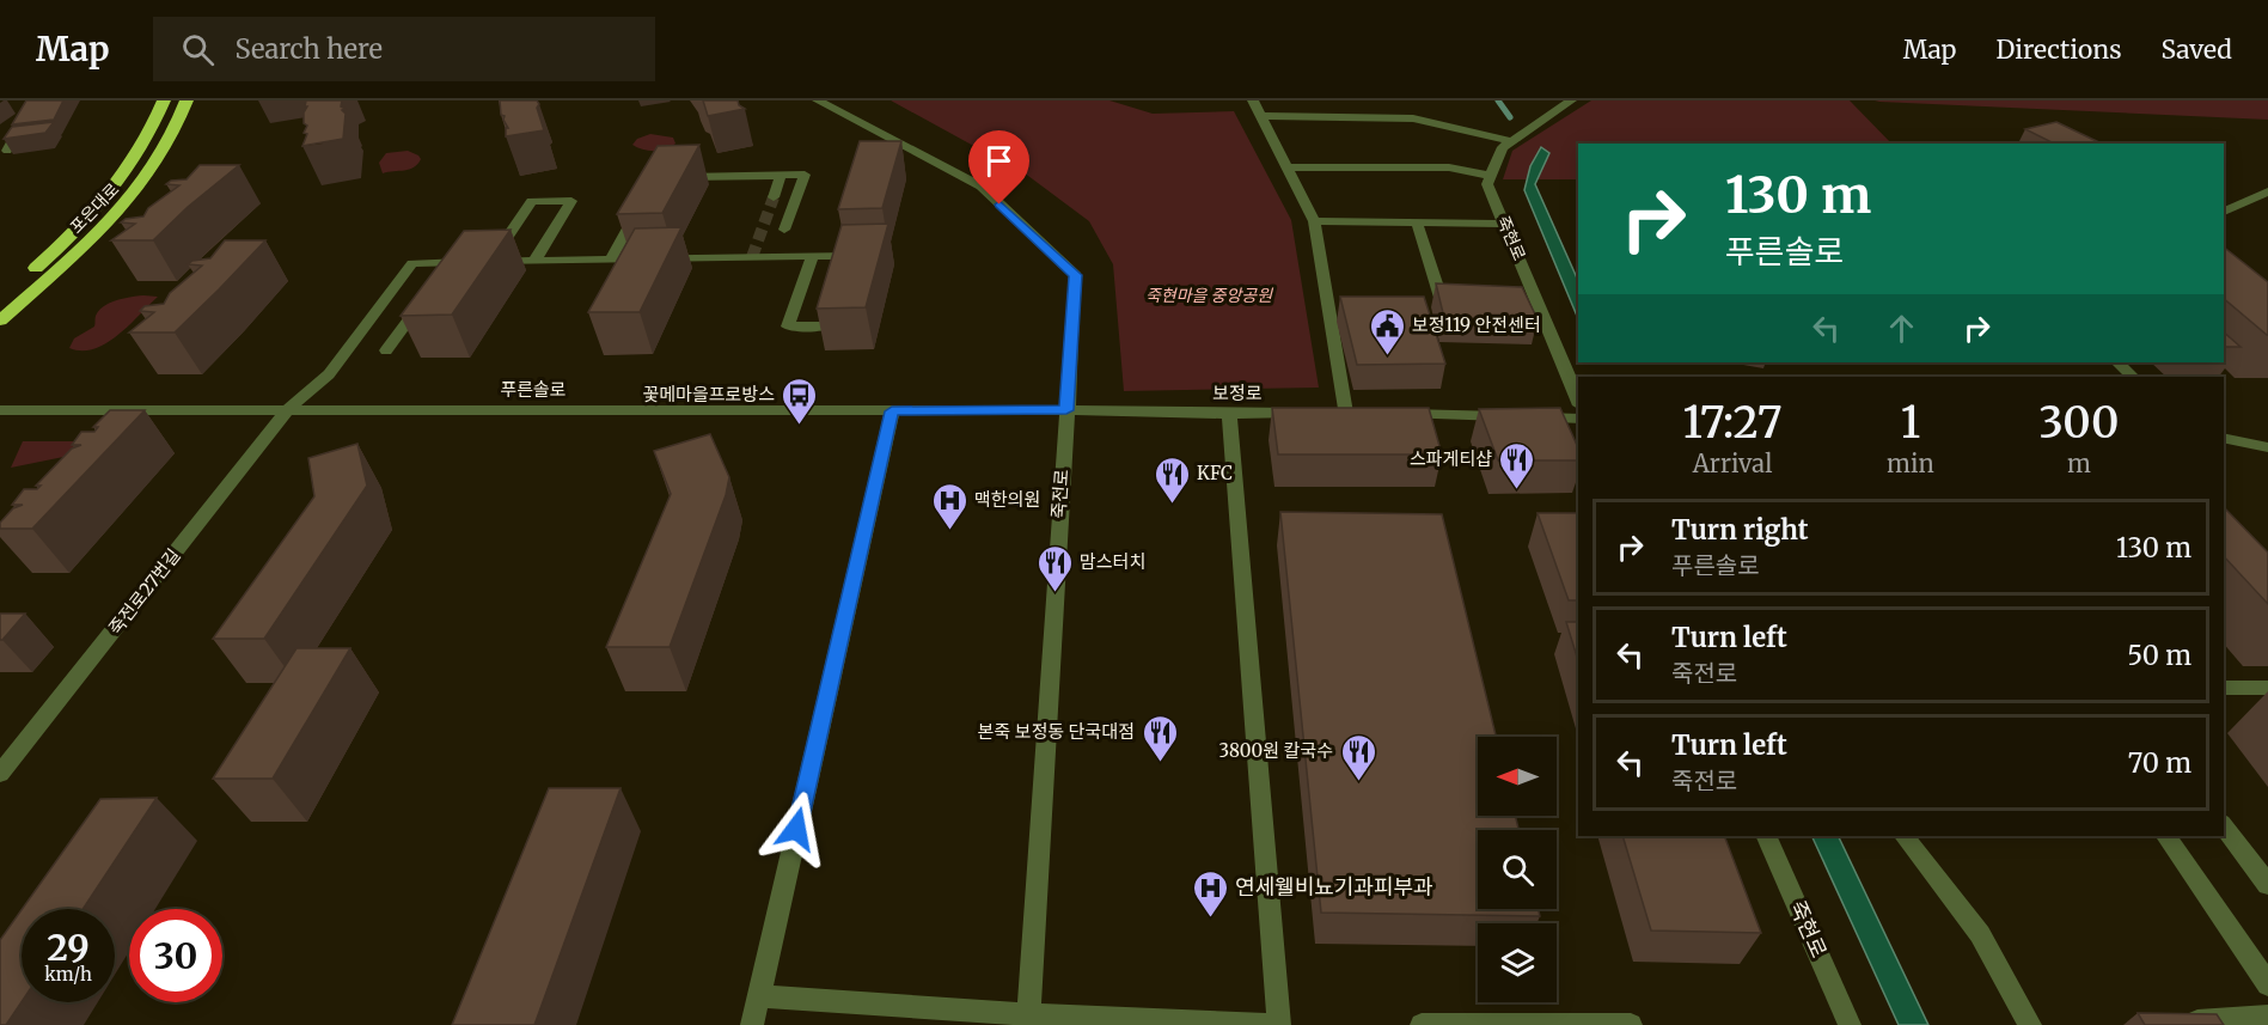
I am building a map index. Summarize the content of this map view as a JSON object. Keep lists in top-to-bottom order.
{
  "streets": {
    "highway": ["포은대로"],
    "street": [
      "죽현로",
      "푸른솔로",
      "보정로",
      "죽전로",
      "죽전로27번길"
    ]
  },
  "crossings": [
    ["푸른솔로", "보정로"],
    ["푸른솔로", "죽전로"],
    ["푸른솔로", "죽전로27번길"],
    ["보정로", "죽전로"]
  ],
  "parks": ["죽현마을 중앙공원"],
  "places": {
    "public building": ["보정119 안전센터"],
    "bus stop": ["꽃메마을프로방스"],
    "restaurant": [
      "스파게티샵",
      "KFC",
      "맘스터치",
      "본죽 보정동 단국대점",
      "3800원 칼국수"
    ],
    "hospital": ["맥한의원", "연세웰비뇨기과피부과"]
  },
  "north": "left",
  "page": {
    "header": "Map",
    "search": "Search here",
    "nav": ["Map", "Directions", "Saved"],
    "turn": ["130 m", "푸른솔로"],
    "eta": [
      "17:27",
      "Arrival",
      "1",
      "min",
      "300",
      "m"
    ],
    "list": [
      {
        "name": "Turn right",
        "note": "푸른솔로",
        "value": "130 m"
      },
      {
        "name": "Turn left",
        "note": "죽전로",
        "value": "50 m"
      },
      {
        "name": "Turn left",
        "note": "죽전로",
        "value": "70 m"
      }
    ],
    "speed": "29 km/h",
    "limit": "30"
  }
}
